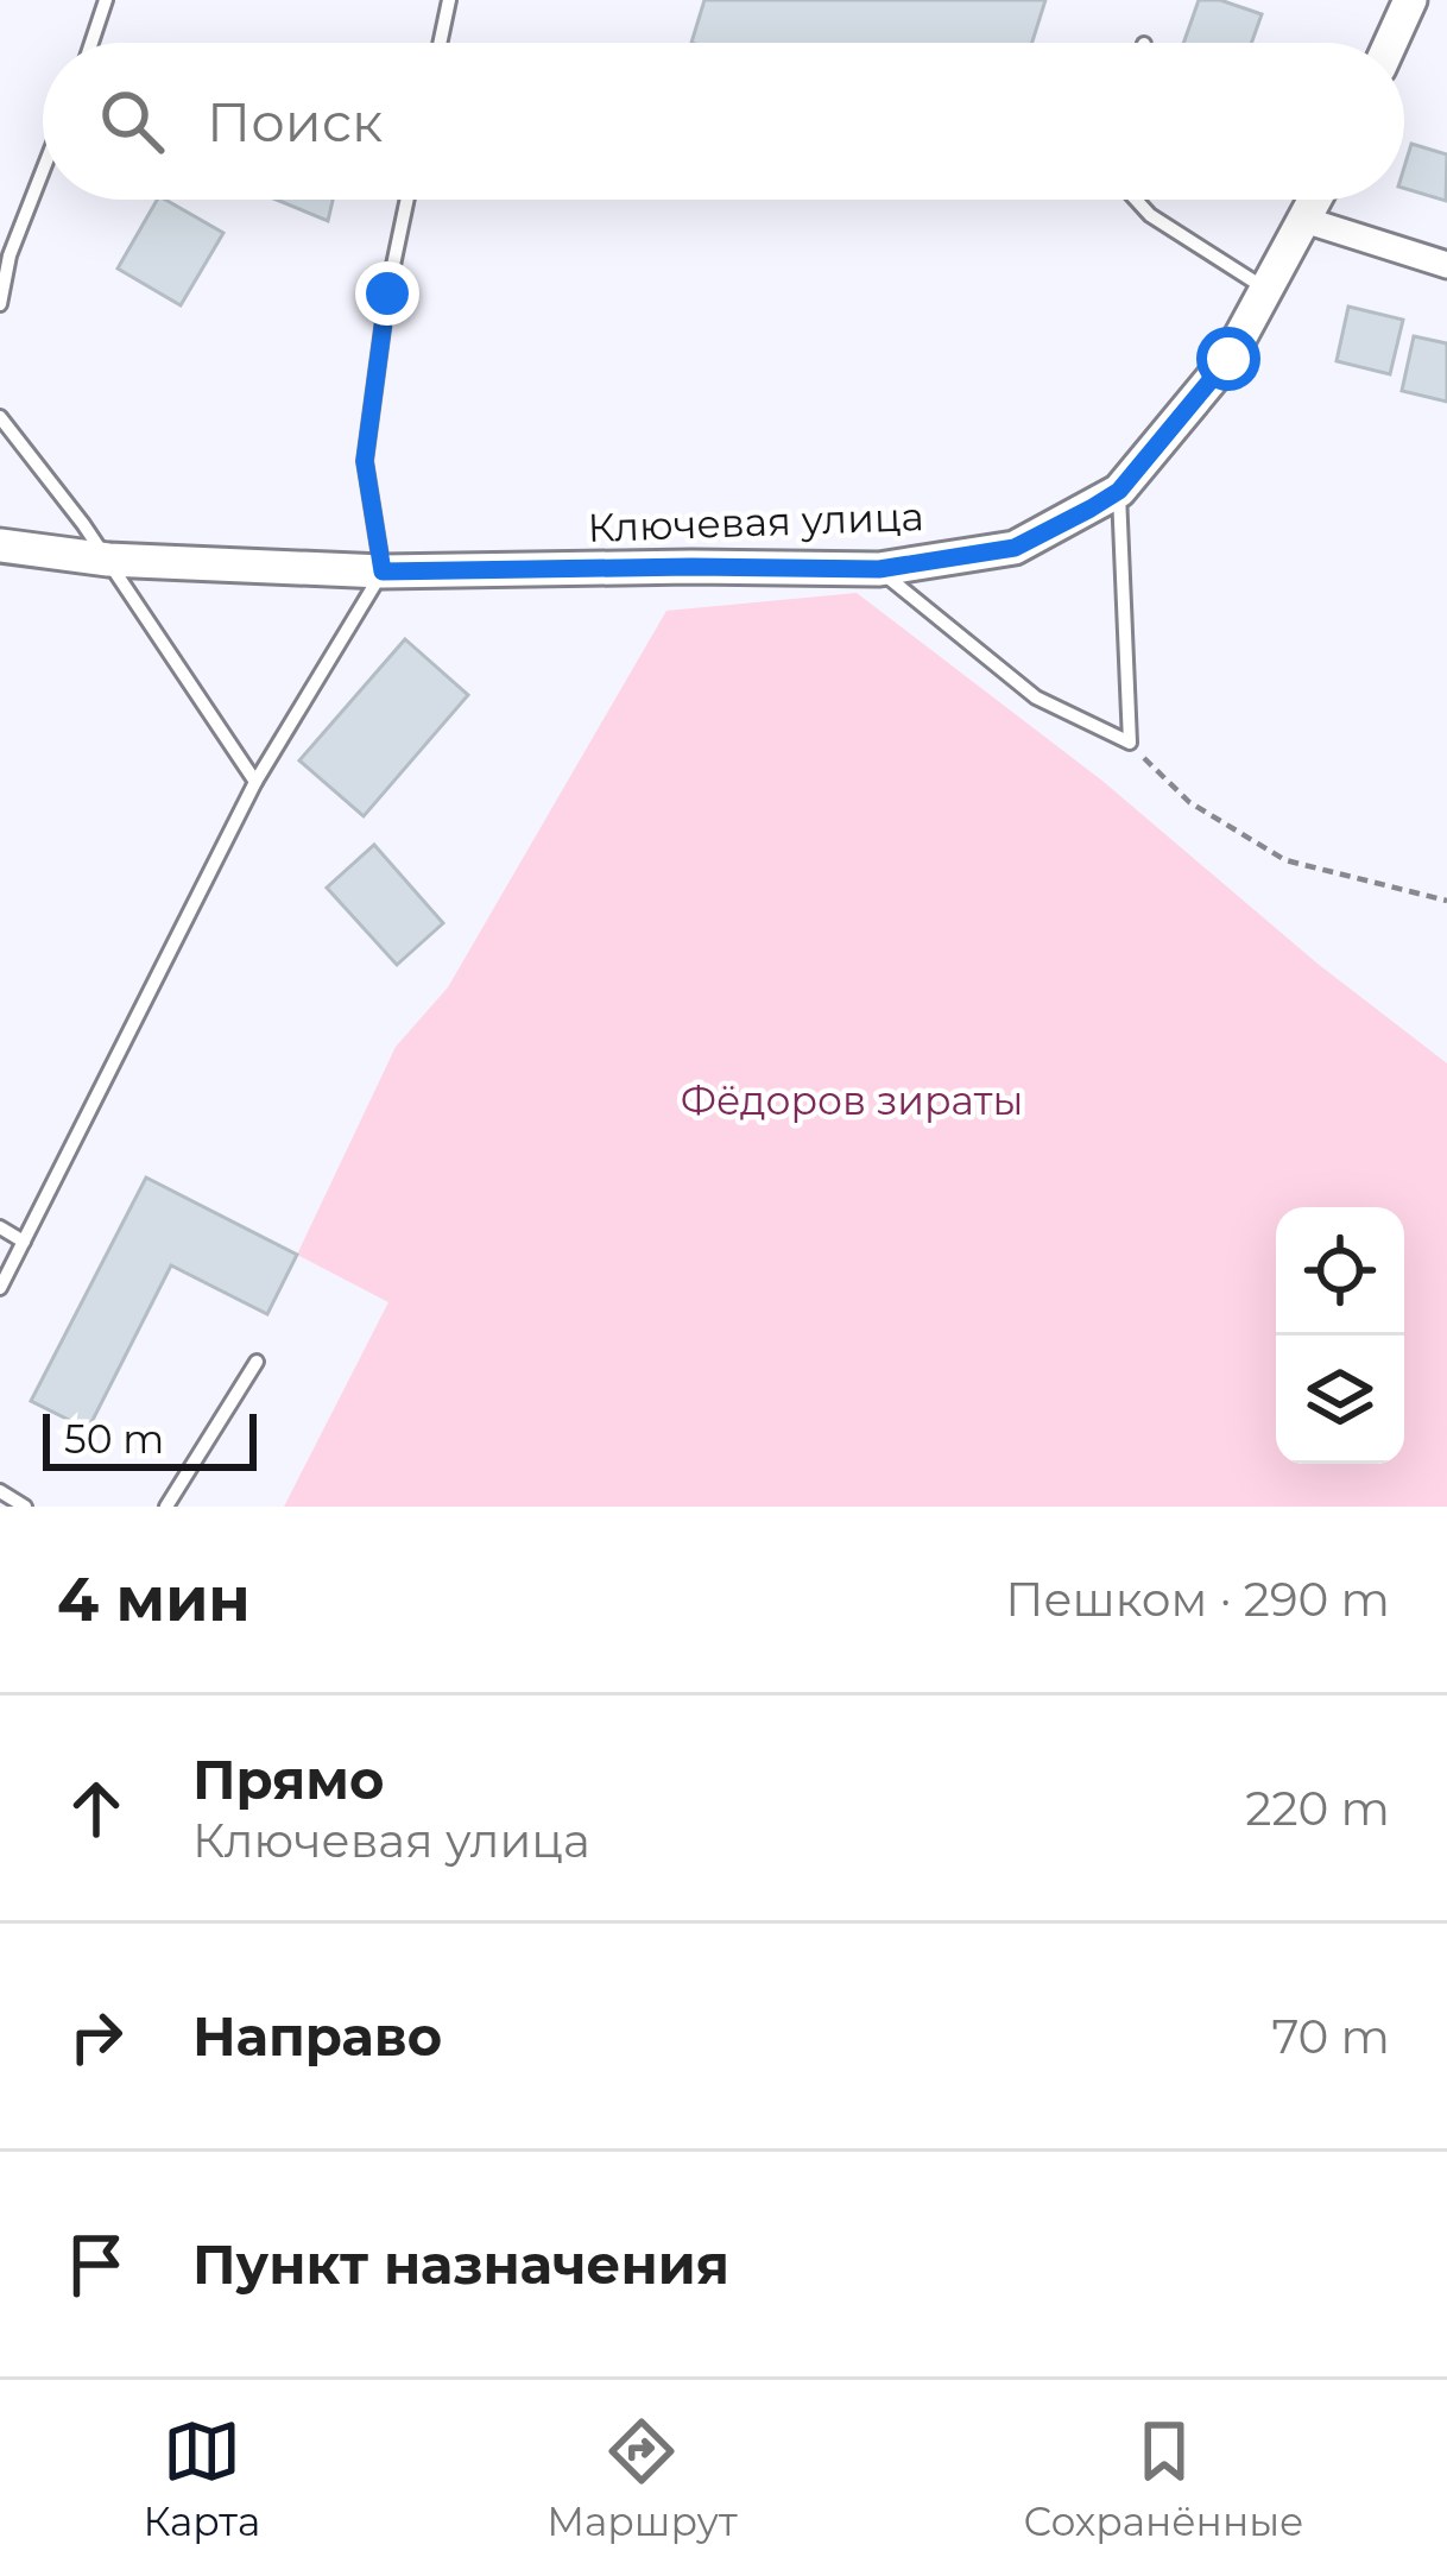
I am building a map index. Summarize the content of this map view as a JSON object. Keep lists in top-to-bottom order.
{
  "streets": {
    "street": ["Ключевая улица"]
  },
  "parks": ["Фёдоров зираты"],
  "scale_bar": "50 m",
  "page": {
    "search": "Поиск",
    "scale": "50 m",
    "heading": ["4 мин", "Пешком · 290 m"],
    "list": [
      ["Прямо", "Ключевая улица", "220 m"],
      ["Направо", "70 m"],
      "Пункт назначения"
    ],
    "nav": ["Карта", "Маршрут", "Сохранённые"]
  }
}
